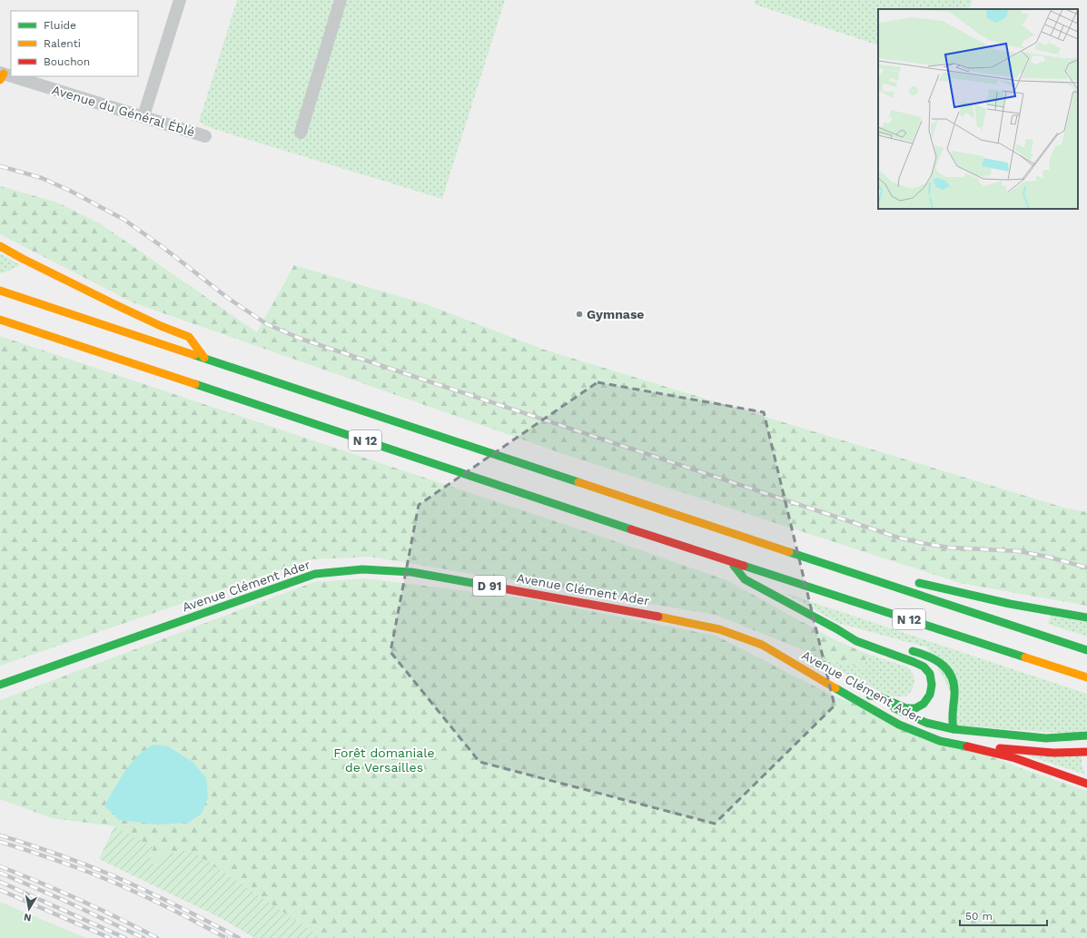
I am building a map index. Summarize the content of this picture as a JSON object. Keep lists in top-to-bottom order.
{
  "streets": {
    "main road": ["N 12", "Avenue Clément Ader", "D 91"],
    "street": ["Avenue du Général Éblé"]
  },
  "parks": ["Forêt domaniale de Versailles"],
  "places": ["Gymnase"],
  "legend": ["Fluide", "Ralenti", "Bouchon"],
  "scale_bar": "50 m",
  "north": "bottom"
}
